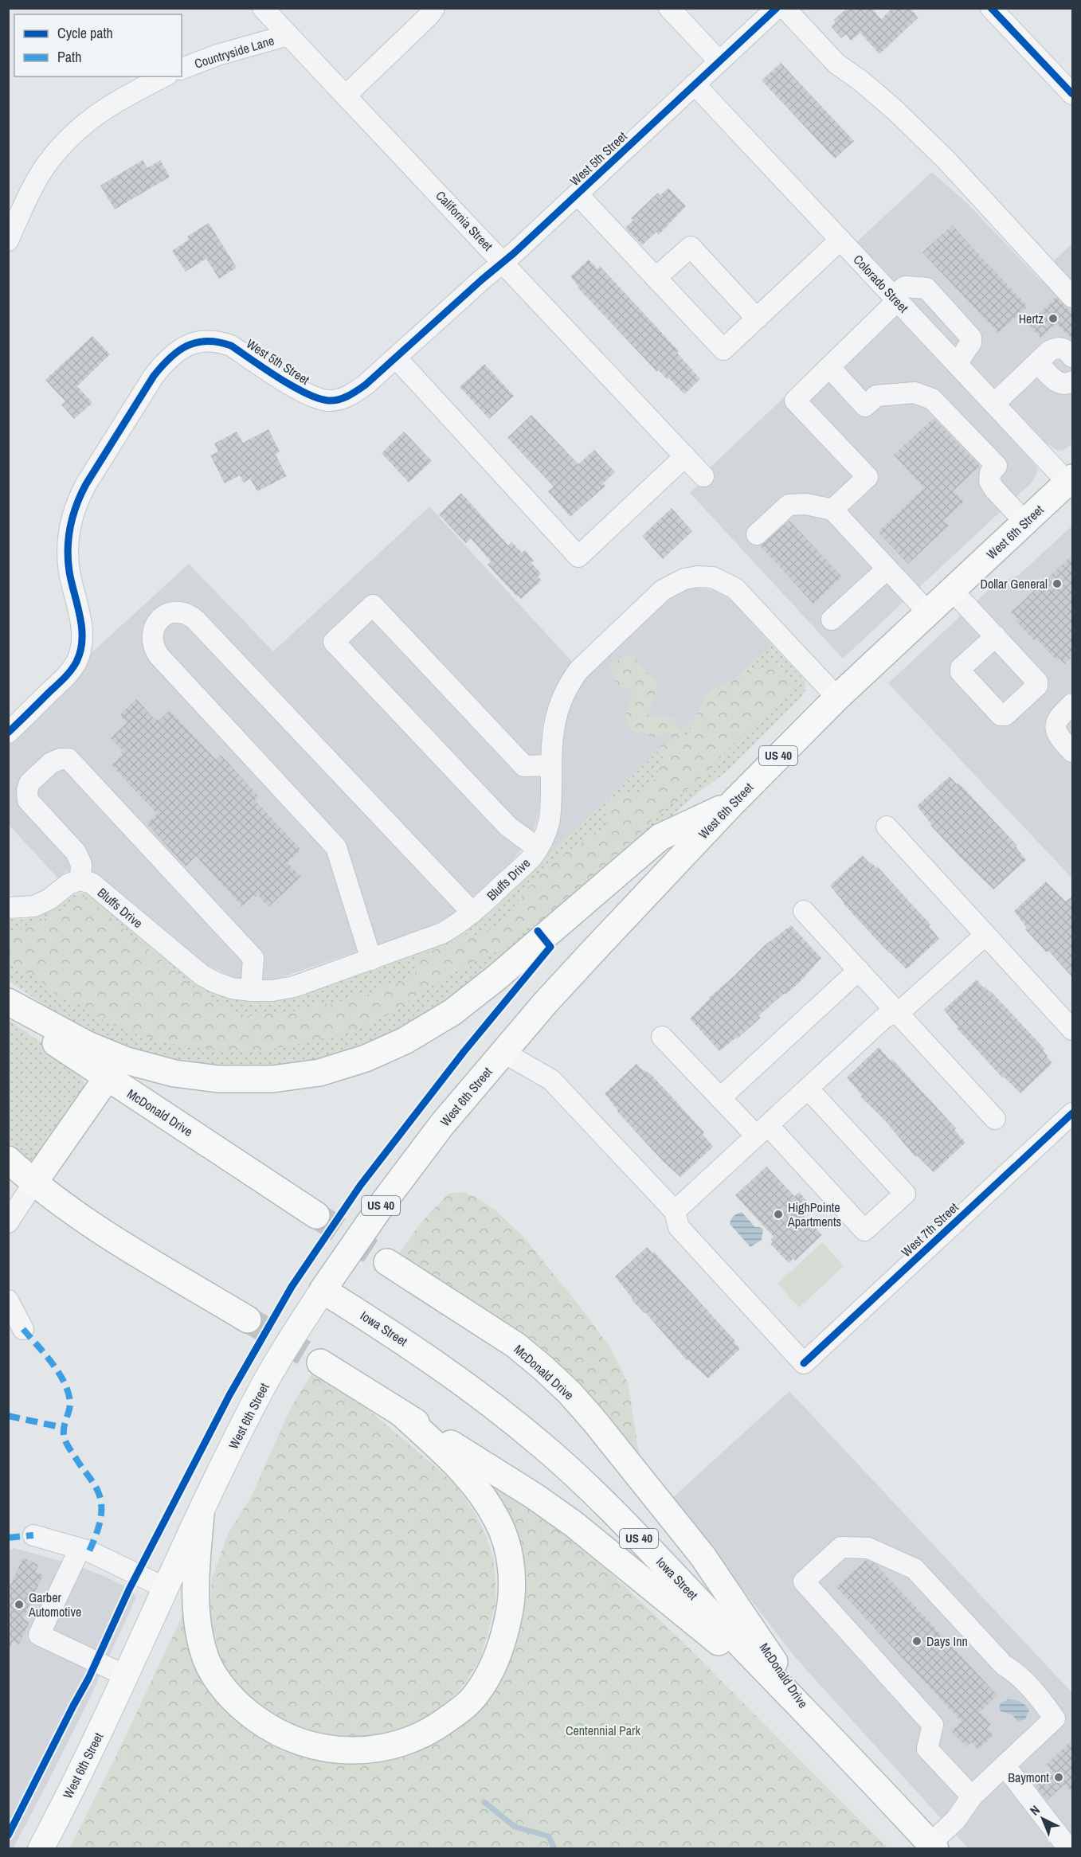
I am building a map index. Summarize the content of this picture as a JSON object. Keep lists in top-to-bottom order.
{
  "streets": {
    "highway": [
      "West 6th Street",
      "US 40",
      "McDonald Drive",
      "Iowa Street"
    ],
    "street": [
      "Countryside Lane",
      "West 5th Street",
      "California Street",
      "Colorado Street",
      "Bluffs Drive",
      "West 7th Street"
    ]
  },
  "crossings": [
    ["Countryside Lane", "California Street"],
    ["West 5th Street", "California Street"],
    ["West 5th Street", "Colorado Street"],
    ["Colorado Street", "West 6th Street"],
    ["West 6th Street", "Bluffs Drive"],
    ["West 6th Street", "Iowa Street"],
    ["McDonald Drive", "Iowa Street"]
  ],
  "parks": ["Centennial Park"],
  "places": [
    "Hertz",
    "Dollar General",
    "HighPointe Apartments",
    "Garber Automotive",
    "Days Inn",
    "Baymont"
  ],
  "legend": ["Cycle path", "Path"],
  "north": "top left"
}
